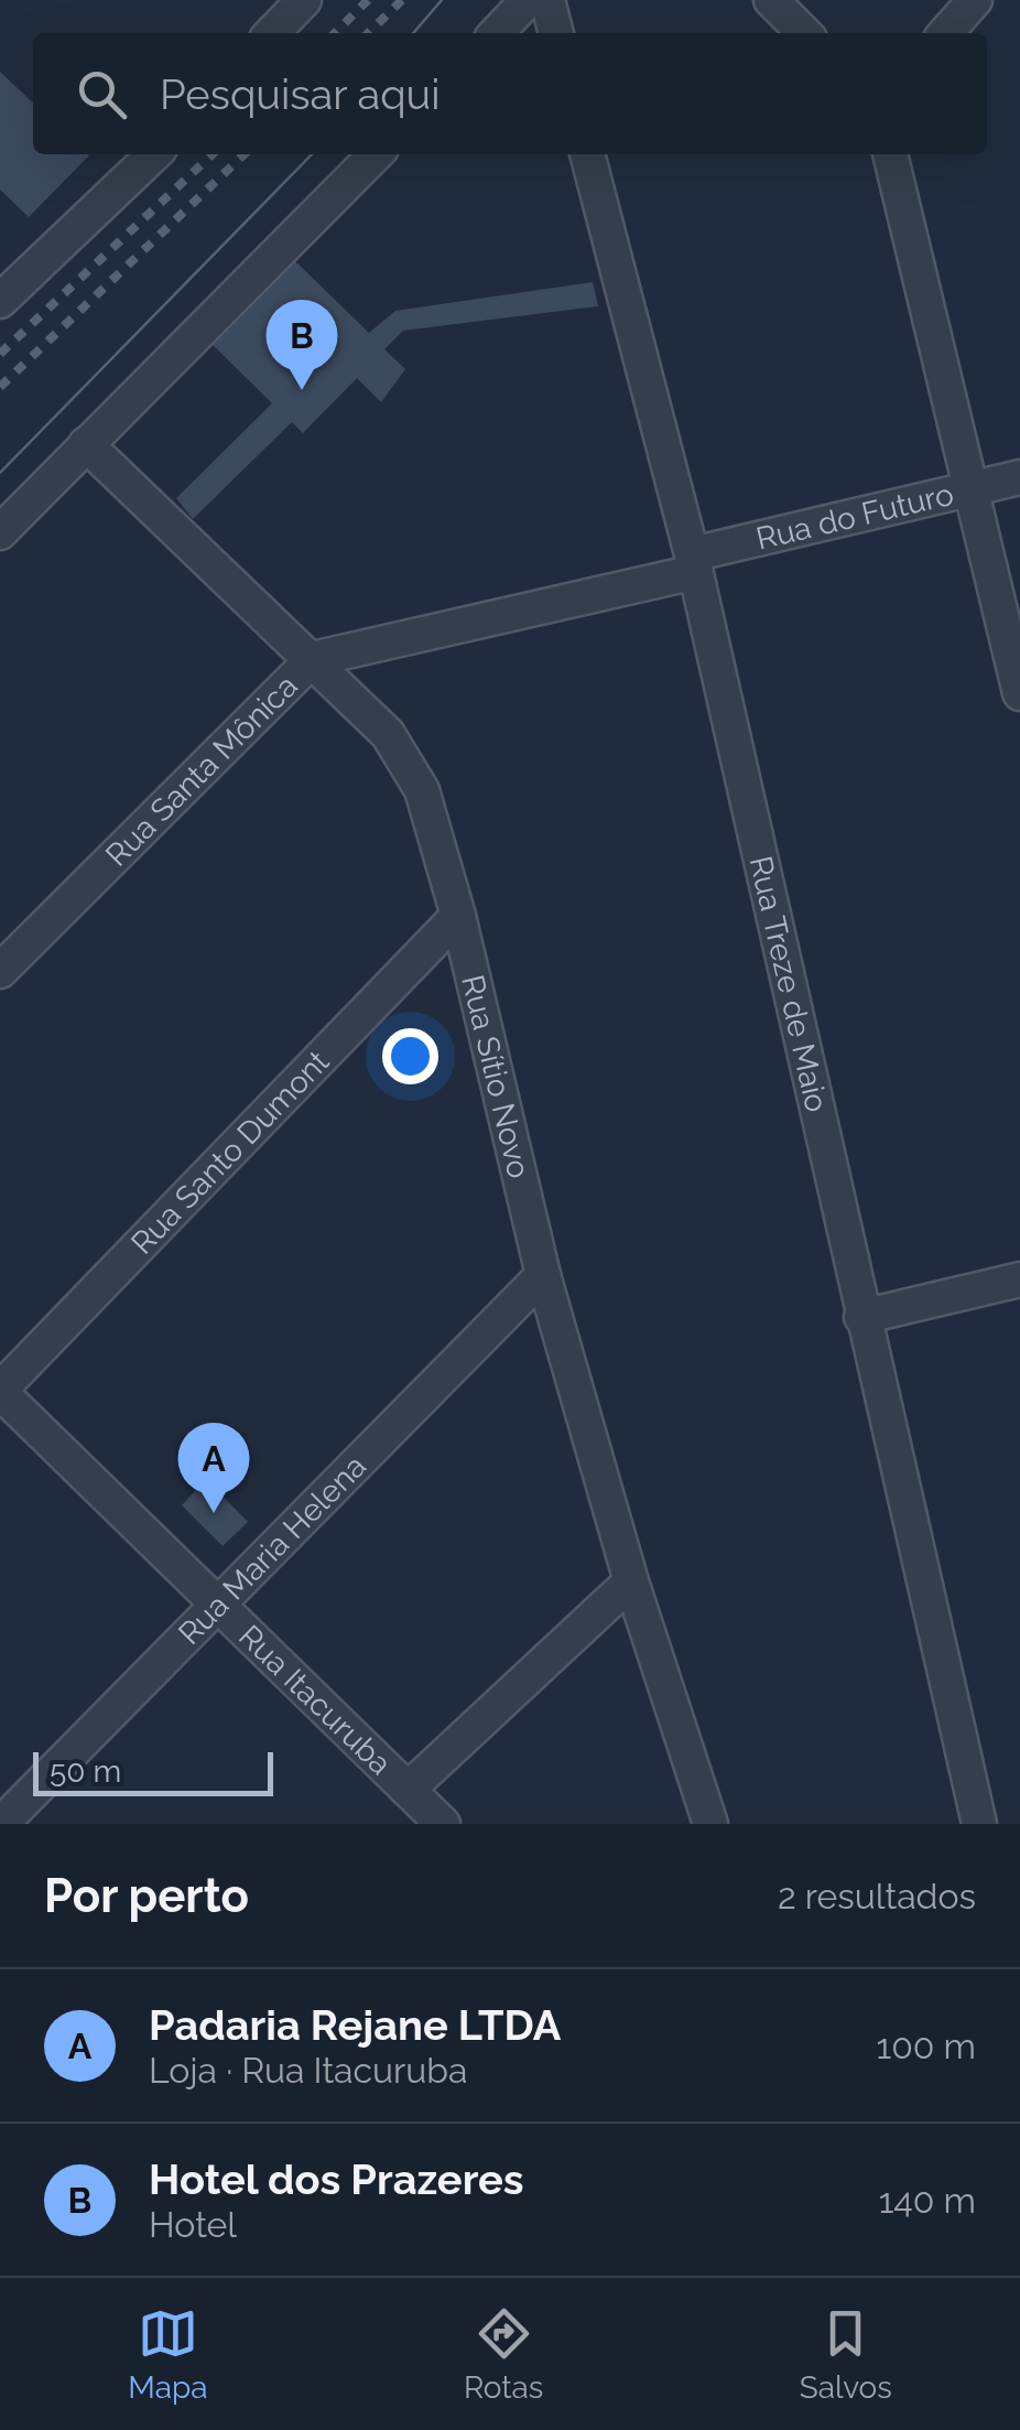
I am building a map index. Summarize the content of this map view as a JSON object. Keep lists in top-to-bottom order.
{
  "streets": {
    "street": [
      "Rua do Futuro",
      "Rua Santa Mônica",
      "Rua Treze de Maio",
      "Rua Sítio Novo",
      "Rua Santo Dumont",
      "Rua Maria Helena",
      "Rua Itacuruba"
    ]
  },
  "crossings": [
    ["Rua do Futuro", "Rua Santa Mônica"],
    ["Rua do Futuro", "Rua Treze de Maio"],
    ["Rua Santa Mônica", "Rua Treze de Maio"],
    ["Rua Santa Mônica", "Rua Sítio Novo"],
    ["Rua Sítio Novo", "Rua Santo Dumont"],
    ["Rua Sítio Novo", "Rua Maria Helena"],
    ["Rua Santo Dumont", "Rua Itacuruba"],
    ["Rua Maria Helena", "Rua Itacuruba"]
  ],
  "scale_bar": "50 m",
  "page": {
    "search": "Pesquisar aqui",
    "pins": ["B", "A"],
    "scale": "50 m",
    "heading": ["Por perto", "2 resultados"],
    "list": [
      {
        "mark": "A",
        "name": "Padaria Rejane LTDA",
        "note": "Loja · Rua Itacuruba",
        "value": "100 m"
      },
      {
        "mark": "B",
        "name": "Hotel dos Prazeres",
        "note": "Hotel",
        "value": "140 m"
      }
    ],
    "nav": ["Mapa", "Rotas", "Salvos"]
  }
}
